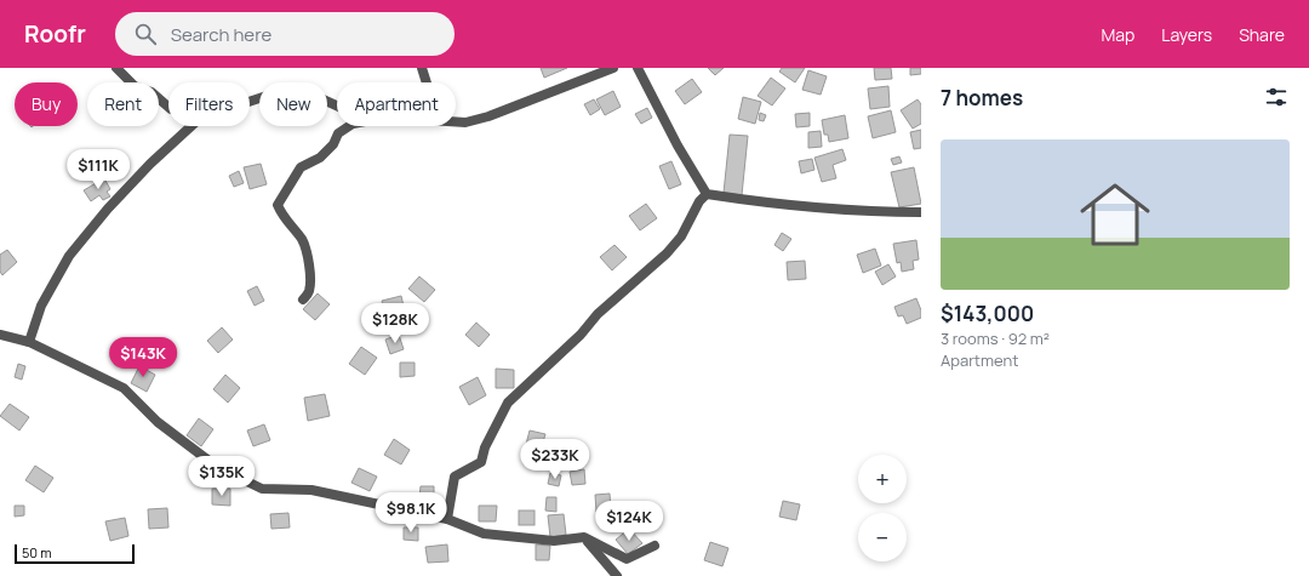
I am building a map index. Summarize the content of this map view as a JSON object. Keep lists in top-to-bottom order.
{
  "scale_bar": "50 m",
  "page": {
    "header": "Roofr",
    "search": "Search here",
    "nav": ["Map", "Layers", "Share"],
    "heading": "7 homes",
    "chip": [
      "Buy",
      "Rent",
      "Filters",
      "New",
      "Apartment"
    ],
    "list": [
      {
        "name": "$143,000",
        "note": "3 rooms · 92 m² · Apartment"
      }
    ],
    "price": [
      "$111K",
      "$128K",
      "$143K",
      "$233K",
      "$135K",
      "$98.1K",
      "$124K"
    ],
    "map_buttons": ["+", "−"],
    "scale": "50 m"
  }
}
